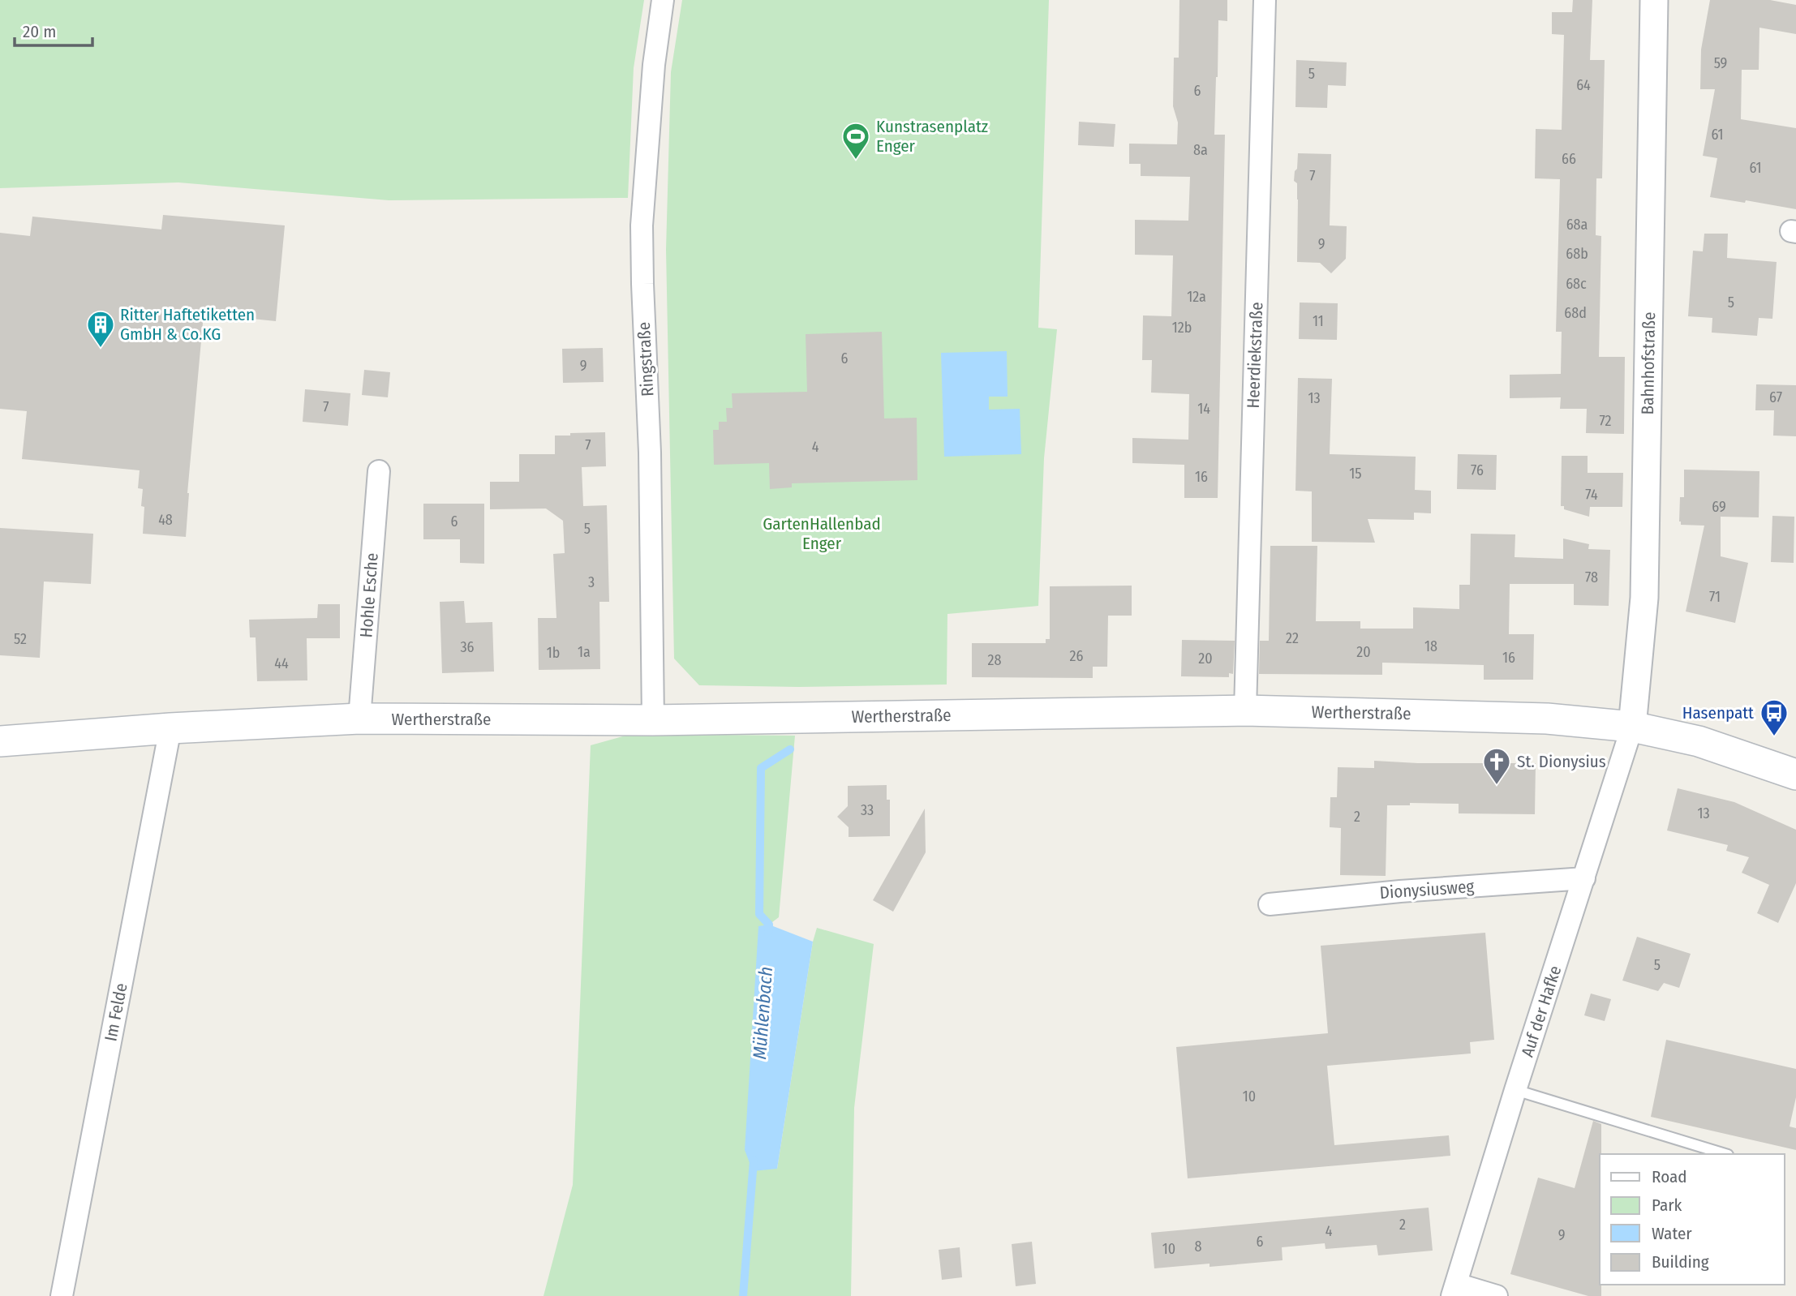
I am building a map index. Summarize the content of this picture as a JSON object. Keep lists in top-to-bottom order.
{
  "streets": {
    "main road": ["Wertherstraße"],
    "street": [
      "Heerdiekstraße",
      "Ringstraße",
      "Bahnhofstraße",
      "Hohle Esche",
      "Dionysiusweg",
      "Auf der Hafke",
      "Im Felde"
    ]
  },
  "crossings": [
    ["Heerdiekstraße", "Wertherstraße"],
    ["Ringstraße", "Wertherstraße"],
    ["Bahnhofstraße", "Wertherstraße"],
    ["Bahnhofstraße", "Auf der Hafke"],
    ["Hohle Esche", "Wertherstraße"],
    ["Wertherstraße", "Auf der Hafke"],
    ["Wertherstraße", "Im Felde"],
    ["Dionysiusweg", "Auf der Hafke"]
  ],
  "water": ["Mühlenbach"],
  "parks": ["GartenHallenbad Enger"],
  "places": {
    "sports": ["Kunstrasenplatz Enger"],
    "building": ["Ritter Haftetiketten GmbH & Co.KG"],
    "bus stop": ["Hasenpatt"],
    "church": ["St. Dionysius"]
  },
  "house_numbers": [
    "59",
    "5",
    "64",
    "6",
    "61",
    "8a",
    "66",
    "61",
    "7",
    "68a",
    "9",
    "68b",
    "68c",
    "12a",
    "5",
    "68d",
    "11",
    "12b",
    "6",
    "9",
    "67",
    "13",
    "7",
    "14",
    "72",
    "7",
    "4",
    "76",
    "15",
    "16",
    "74",
    "69",
    "48",
    "6",
    "5",
    "78",
    "3",
    "71",
    "22",
    "52",
    "18",
    "36",
    "1a",
    "20",
    "1b",
    "26",
    "16",
    "20",
    "28",
    "44",
    "33",
    "13",
    "2",
    "5",
    "10",
    "2",
    "4",
    "9",
    "6",
    "8",
    "10"
  ],
  "legend": [
    "Road",
    "Park",
    "Water",
    "Building"
  ],
  "scale_bar": "20 m"
}
